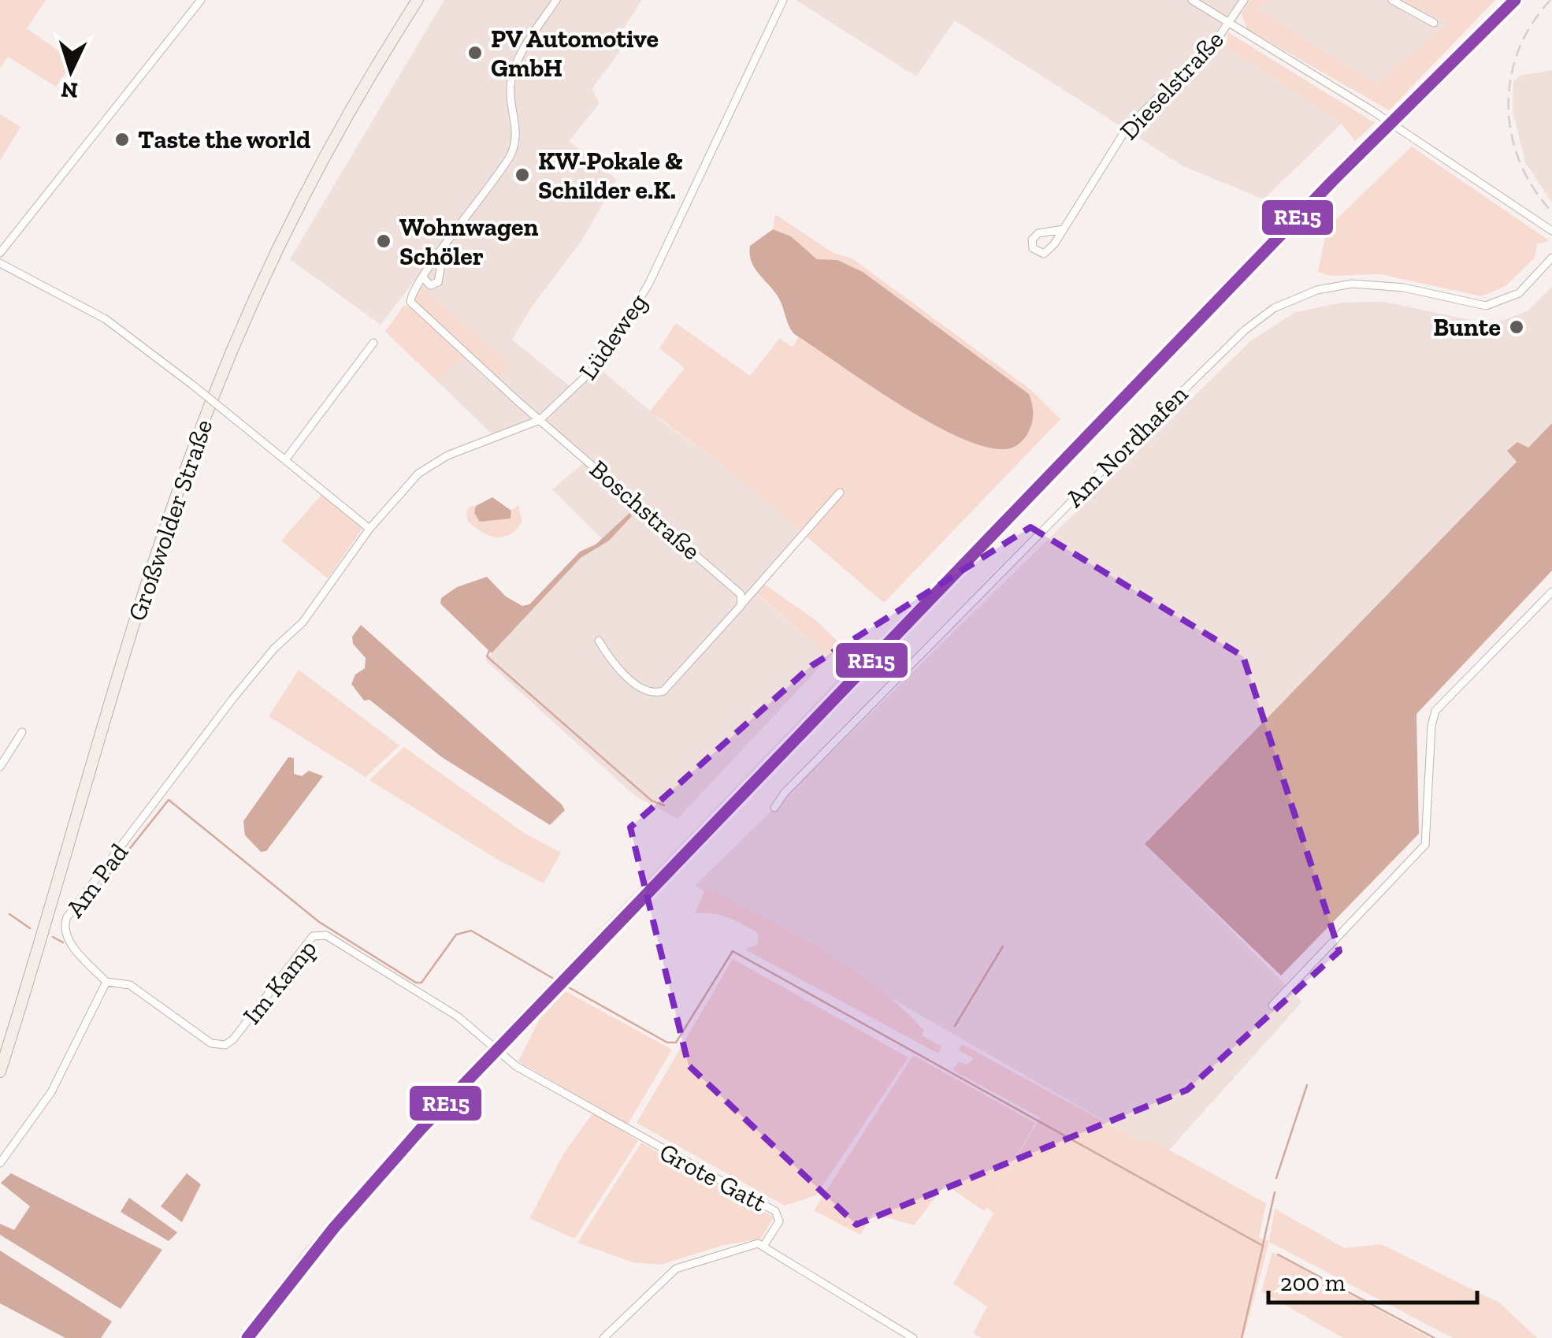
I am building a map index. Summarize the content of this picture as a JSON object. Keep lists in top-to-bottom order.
{
  "streets": {
    "main road": ["Großwolder Straße"],
    "street": [
      "Dieselstraße",
      "Lüdeweg",
      "Am Nordhafen",
      "Boschstraße",
      "Am Pad",
      "Im Kamp",
      "Grote Gatt"
    ]
  },
  "crossings": [
    ["Lüdeweg", "Boschstraße"],
    ["Lüdeweg", "Am Pad"],
    ["Am Pad", "Im Kamp"],
    ["Im Kamp", "Grote Gatt"]
  ],
  "places": [
    "PV Automotive GmbH",
    "Taste the world",
    "KW-Pokale & Schilder e.K.",
    "Wohnwagen Schöler",
    "Bunte"
  ],
  "lines": ["transit line RE15"],
  "scale_bar": "200 m",
  "north": "bottom"
}
